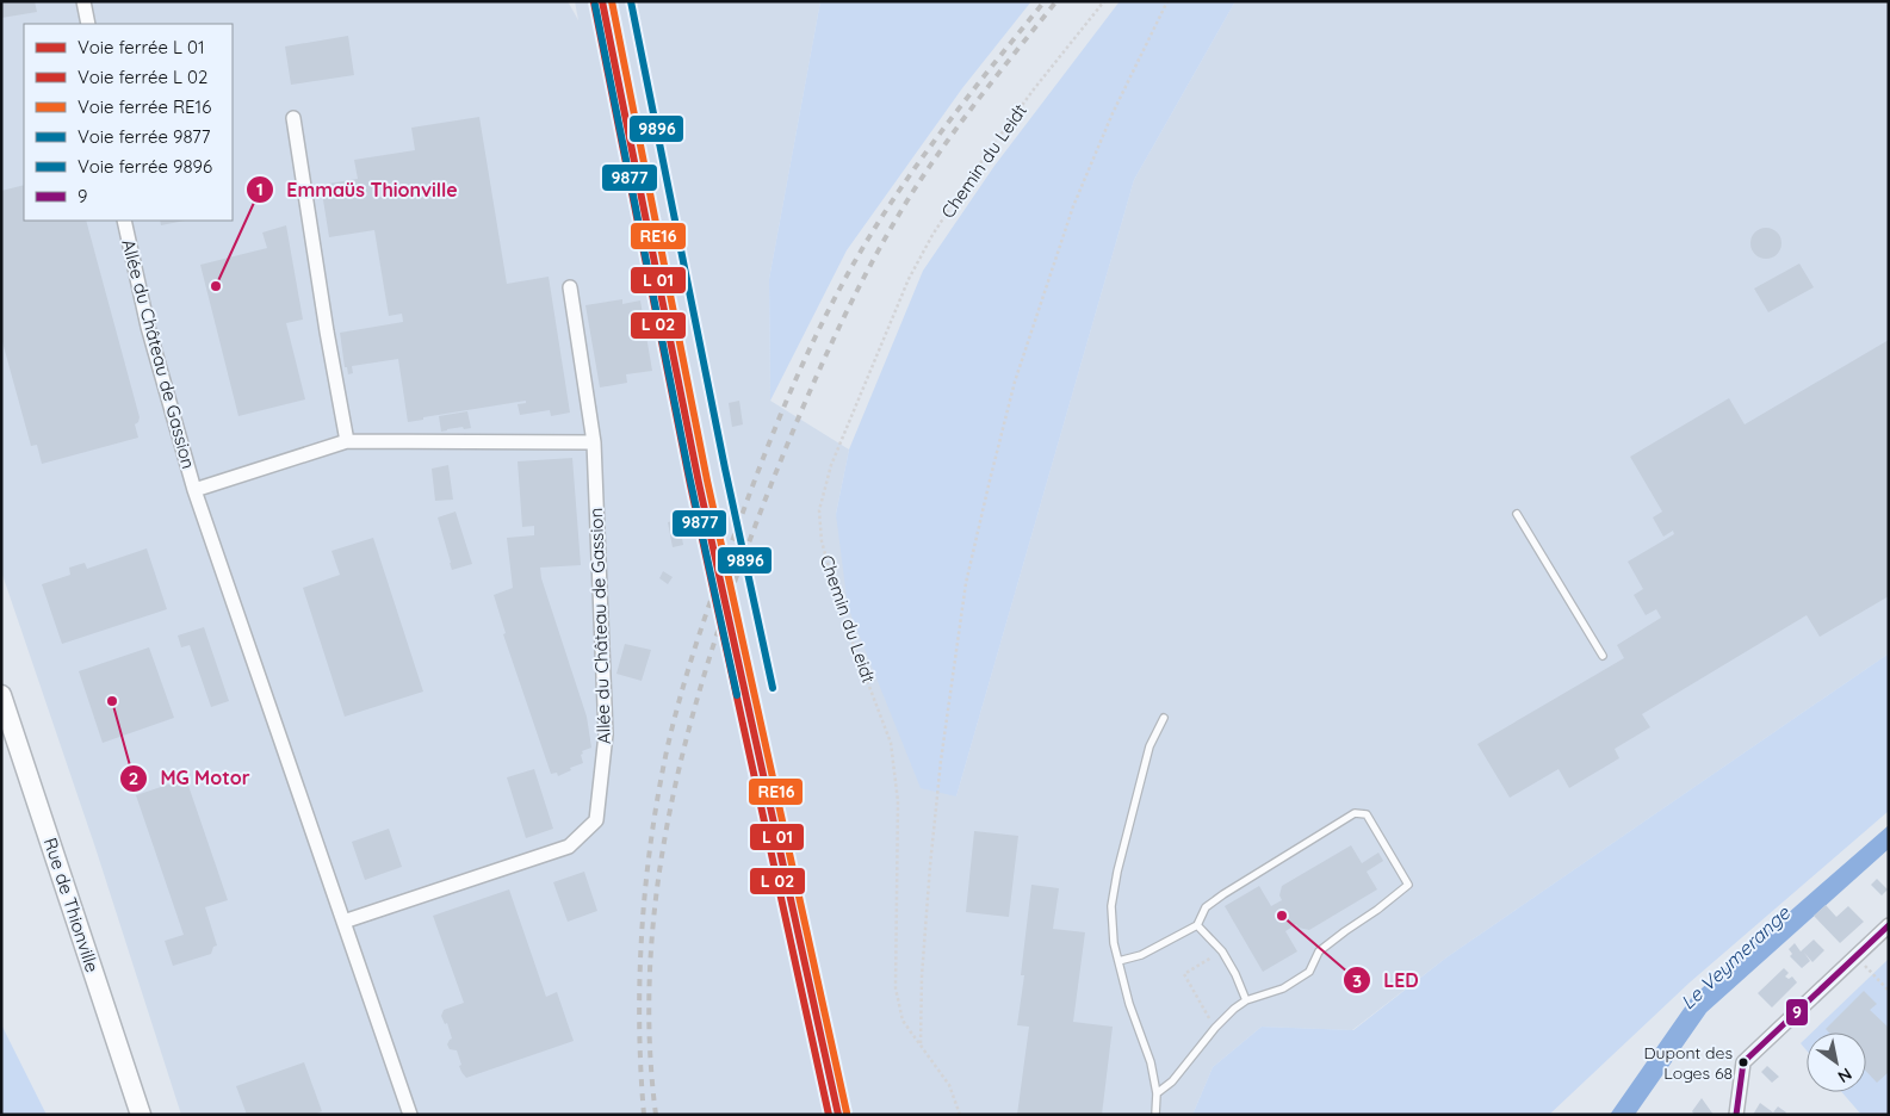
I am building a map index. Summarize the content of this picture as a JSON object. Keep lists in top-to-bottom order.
{
  "streets": {
    "main road": ["Rue de Thionville"],
    "street": ["Allée du Château de Gassion"],
    "path": ["Chemin du Leidt"]
  },
  "water": ["Le Veymerange"],
  "places": [
    "Emmaüs Thionville",
    "MG Motor",
    "LED",
    "Dupont des Loges 68"
  ],
  "lines": [
    "rail line RE16",
    "rail line 9896",
    "rail line 9877",
    "transit line 9"
  ],
  "legend": [
    "Voie ferrée L 01",
    "Voie ferrée L 02",
    "Voie ferrée RE16",
    "Voie ferrée 9877",
    "Voie ferrée 9896",
    "9"
  ],
  "north": "bottom right"
}
